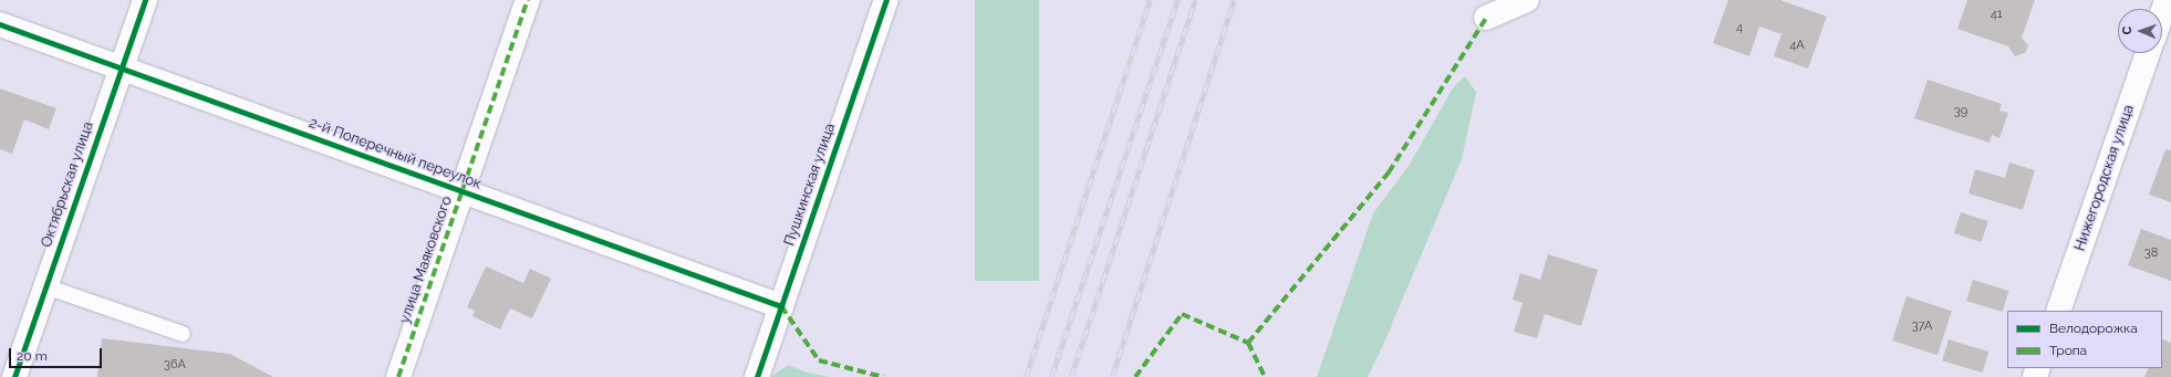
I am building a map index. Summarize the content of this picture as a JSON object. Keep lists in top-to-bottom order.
{
  "streets": {
    "street": [
      "2-й Поперечный переулок",
      "Нижегородская улица",
      "Октябрьская улица",
      "Пушкинская улица",
      "улица Маяковского"
    ]
  },
  "crossings": [
    ["2-й Поперечный переулок", "Октябрьская улица"],
    ["2-й Поперечный переулок", "Пушкинская улица"],
    ["2-й Поперечный переулок", "улица Маяковского"]
  ],
  "house_numbers": [
    "41",
    "4",
    "4А",
    "39",
    "38",
    "37А",
    "36А"
  ],
  "legend": ["Велодорожка", "Тропа"],
  "scale_bar": "20 m",
  "north": "left"
}
